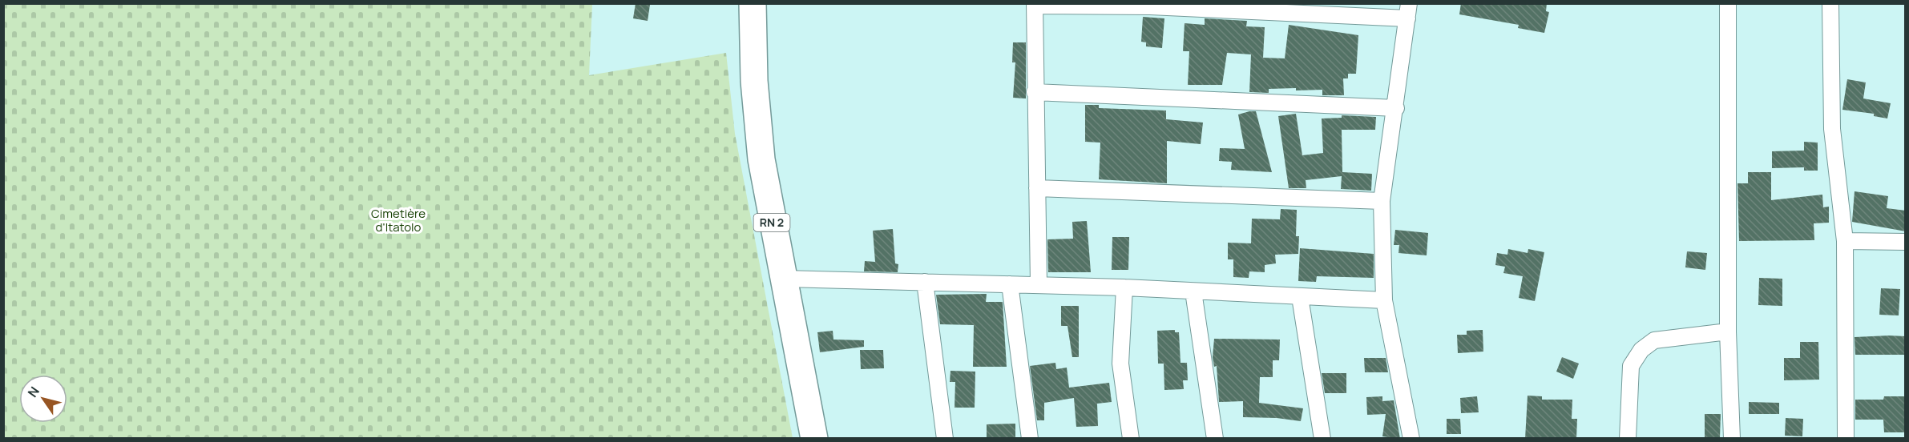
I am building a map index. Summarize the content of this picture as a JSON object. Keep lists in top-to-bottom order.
{
  "streets": {
    "highway": ["RN 2"]
  },
  "parks": ["Cimetière d'Itatolo"],
  "north": "top left"
}
